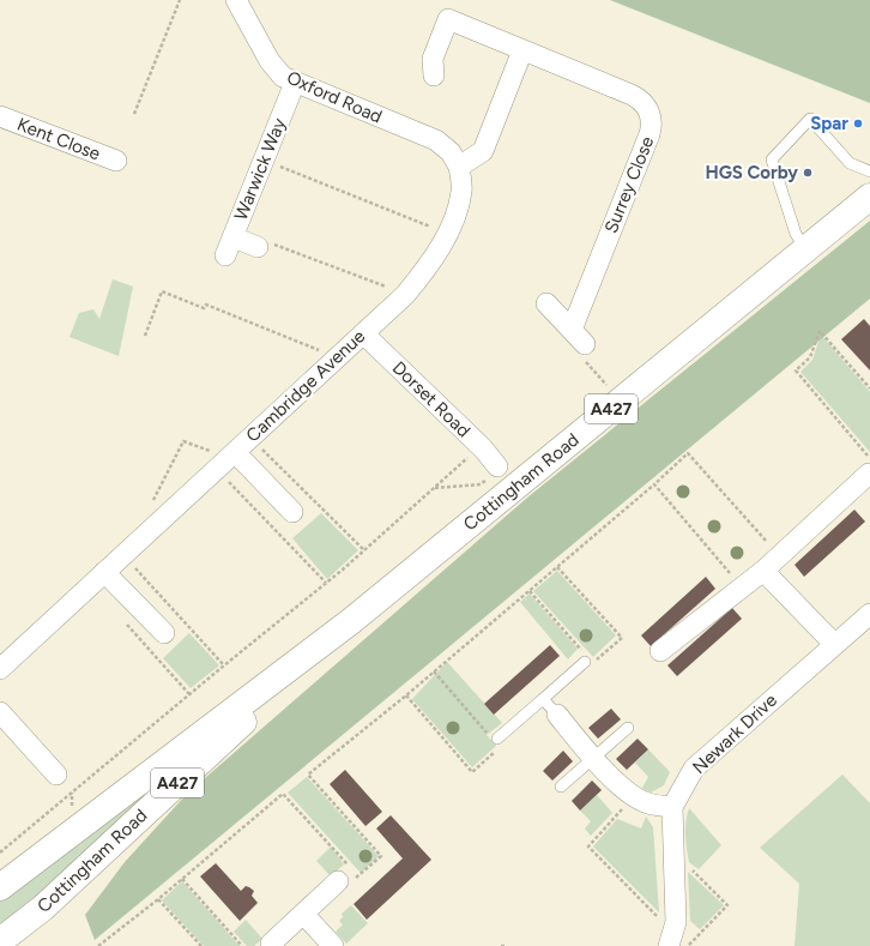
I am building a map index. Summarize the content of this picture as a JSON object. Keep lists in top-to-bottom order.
{
  "streets": {
    "highway": ["A427", "Cottingham Road"],
    "street": [
      "Oxford Road",
      "Kent Close",
      "Warwick Way",
      "Surrey Close",
      "Cambridge Avenue",
      "Dorset Road",
      "Newark Drive"
    ]
  },
  "crossings": [
    ["Oxford Road", "Warwick Way"],
    ["Oxford Road", "Cambridge Avenue"],
    ["Cambridge Avenue", "Dorset Road"]
  ],
  "places": ["Spar", "HGS Corby"]
}
